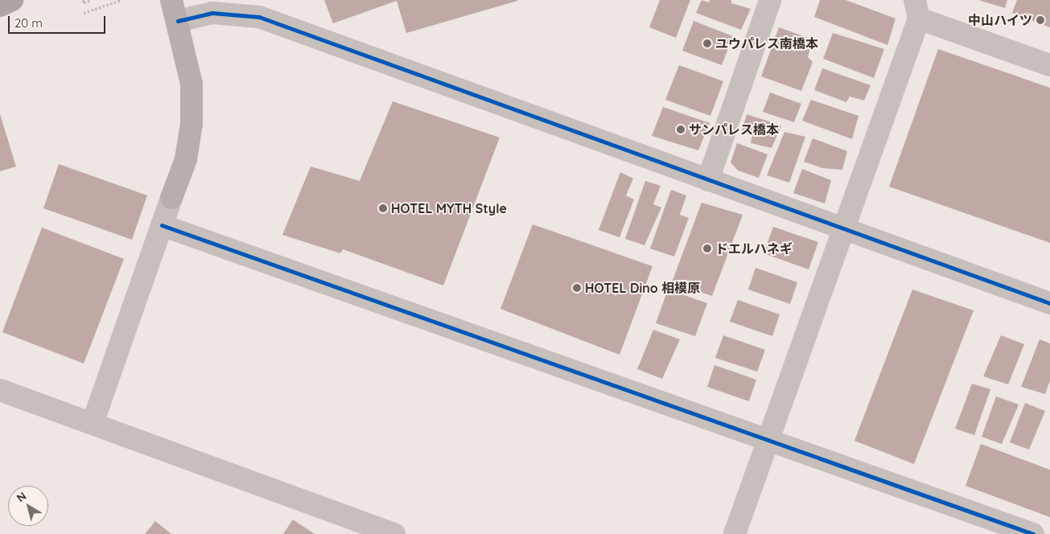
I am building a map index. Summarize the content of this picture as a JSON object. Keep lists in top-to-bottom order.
{
  "places": [
    "中山ハイツ",
    "ユウパレス南橋本",
    "サンパレス橋本",
    "HOTEL MYTH Style",
    "ドエルハネギ",
    "HOTEL Dino 相模原"
  ],
  "scale_bar": "20 m",
  "north": "top left"
}
